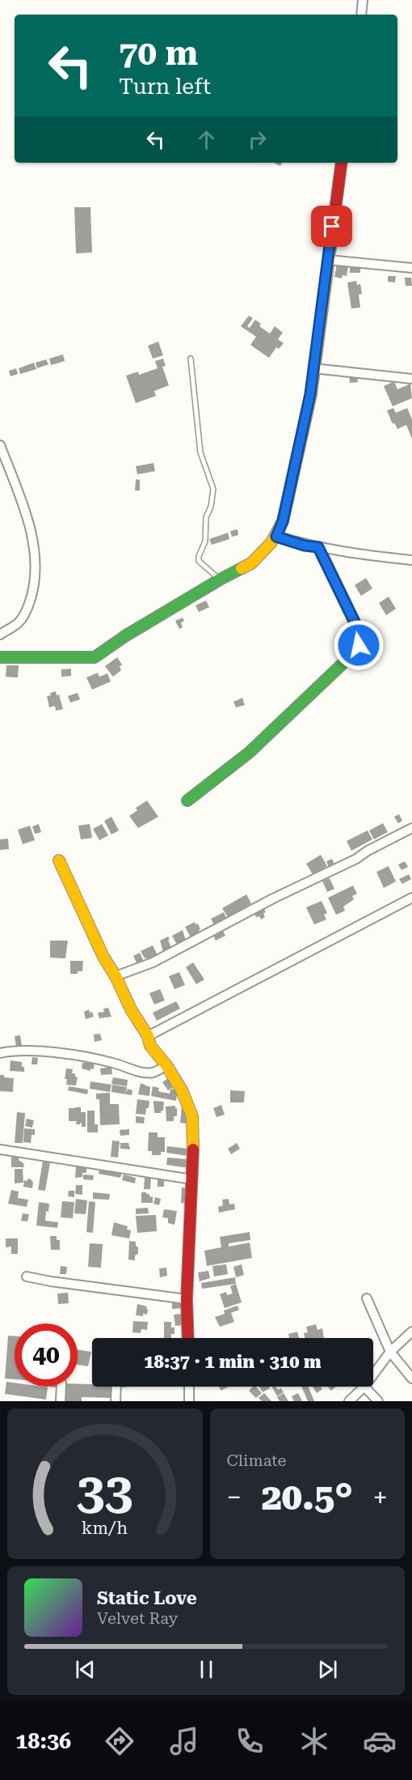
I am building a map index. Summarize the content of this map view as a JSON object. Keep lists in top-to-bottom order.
{
  "page": {
    "turn": ["70 m", "Turn left"],
    "limit": "40",
    "trip": "18:37 · 1 min · 310 m",
    "tile": "Climate",
    "heat": ["−", "20.5°", "+"],
    "song": ["Static Love", "Velvet Ray"],
    "tabs": "18:36",
    "gauge": ["33", "km/h"]
  }
}
